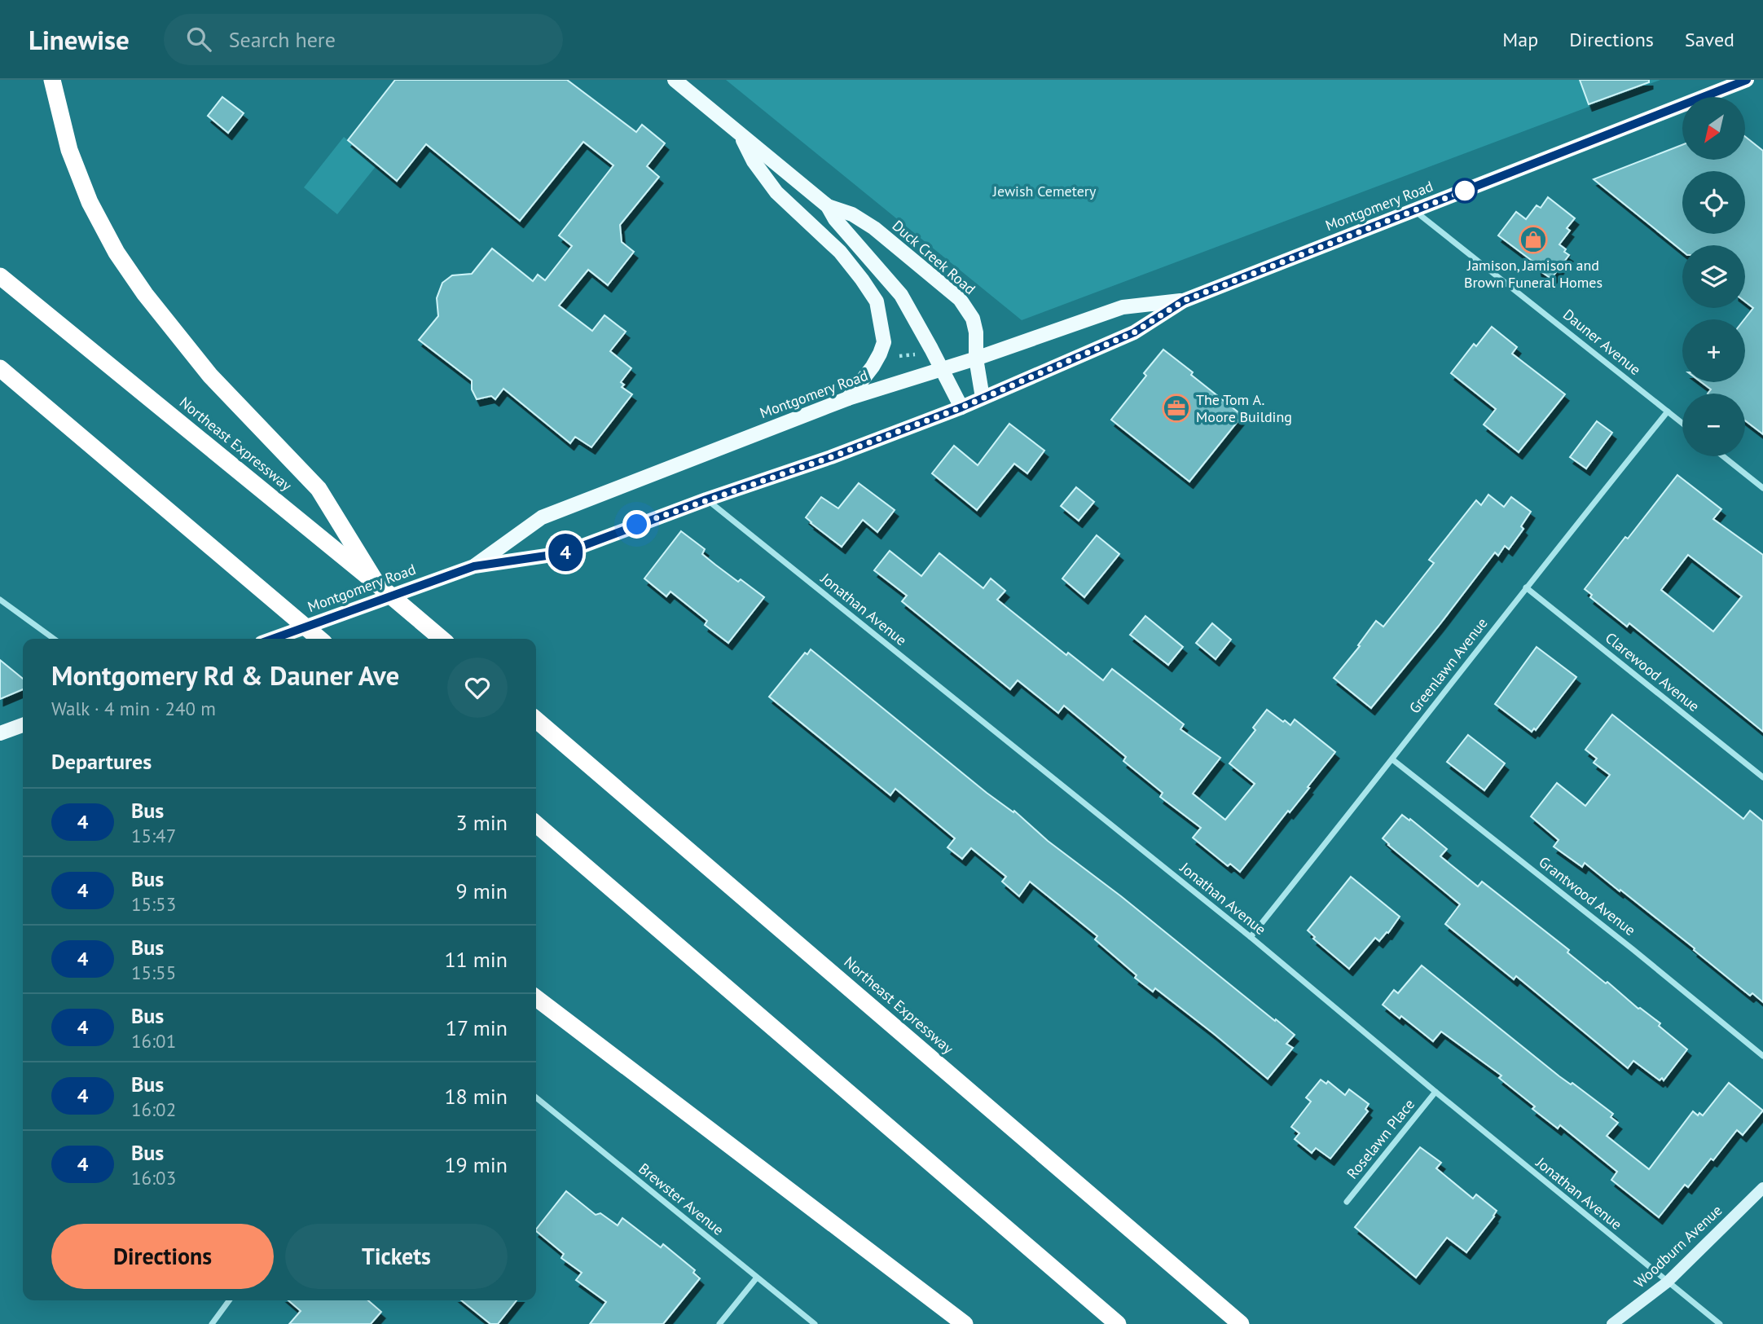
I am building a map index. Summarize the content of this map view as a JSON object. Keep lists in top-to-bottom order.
{
  "streets": {
    "highway": ["Northeast Expressway"],
    "main road": ["Montgomery Road", "Duck Creek Road"],
    "street": [
      "Dauner Avenue",
      "Jonathan Avenue",
      "Greenlawn Avenue",
      "Clarewood Avenue",
      "Grantwood Avenue",
      "Roselawn Place",
      "Brewster Avenue",
      "Woodburn Avenue"
    ]
  },
  "crossings": [
    ["Montgomery Road", "Duck Creek Road"],
    ["Montgomery Road", "Dauner Avenue"],
    ["Montgomery Road", "Jonathan Avenue"],
    ["Dauner Avenue", "Greenlawn Avenue"],
    ["Jonathan Avenue", "Greenlawn Avenue"],
    ["Jonathan Avenue", "Roselawn Place"],
    ["Jonathan Avenue", "Woodburn Avenue"],
    ["Greenlawn Avenue", "Clarewood Avenue"],
    ["Greenlawn Avenue", "Grantwood Avenue"]
  ],
  "parks": ["Jewish Cemetery"],
  "places": {
    "shop": ["Jamison, Jamison and Brown Funeral Homes"],
    "office": ["The Tom A. Moore Building"]
  },
  "lines": ["bus line 4"],
  "north": "bottom left",
  "page": {
    "header": "Linewise",
    "search": "Search here",
    "nav": ["Map", "Directions", "Saved"],
    "on_map": "4",
    "map_buttons": ["+", "−"],
    "heading": [
      ["Montgomery Rd & Dauner Ave", "Walk · 4 min · 240 m"],
      "Departures"
    ],
    "list": [
      {
        "mark": "4",
        "name": "Bus",
        "note": "15:47",
        "value": "3 min"
      },
      {
        "mark": "4",
        "name": "Bus",
        "note": "15:53",
        "value": "9 min"
      },
      {
        "mark": "4",
        "name": "Bus",
        "note": "15:55",
        "value": "11 min"
      },
      {
        "mark": "4",
        "name": "Bus",
        "note": "16:01",
        "value": "17 min"
      },
      {
        "mark": "4",
        "name": "Bus",
        "note": "16:02",
        "value": "18 min"
      },
      {
        "mark": "4",
        "name": "Bus",
        "note": "16:03",
        "value": "19 min"
      }
    ],
    "buttons": ["Directions", "Tickets"]
  }
}
